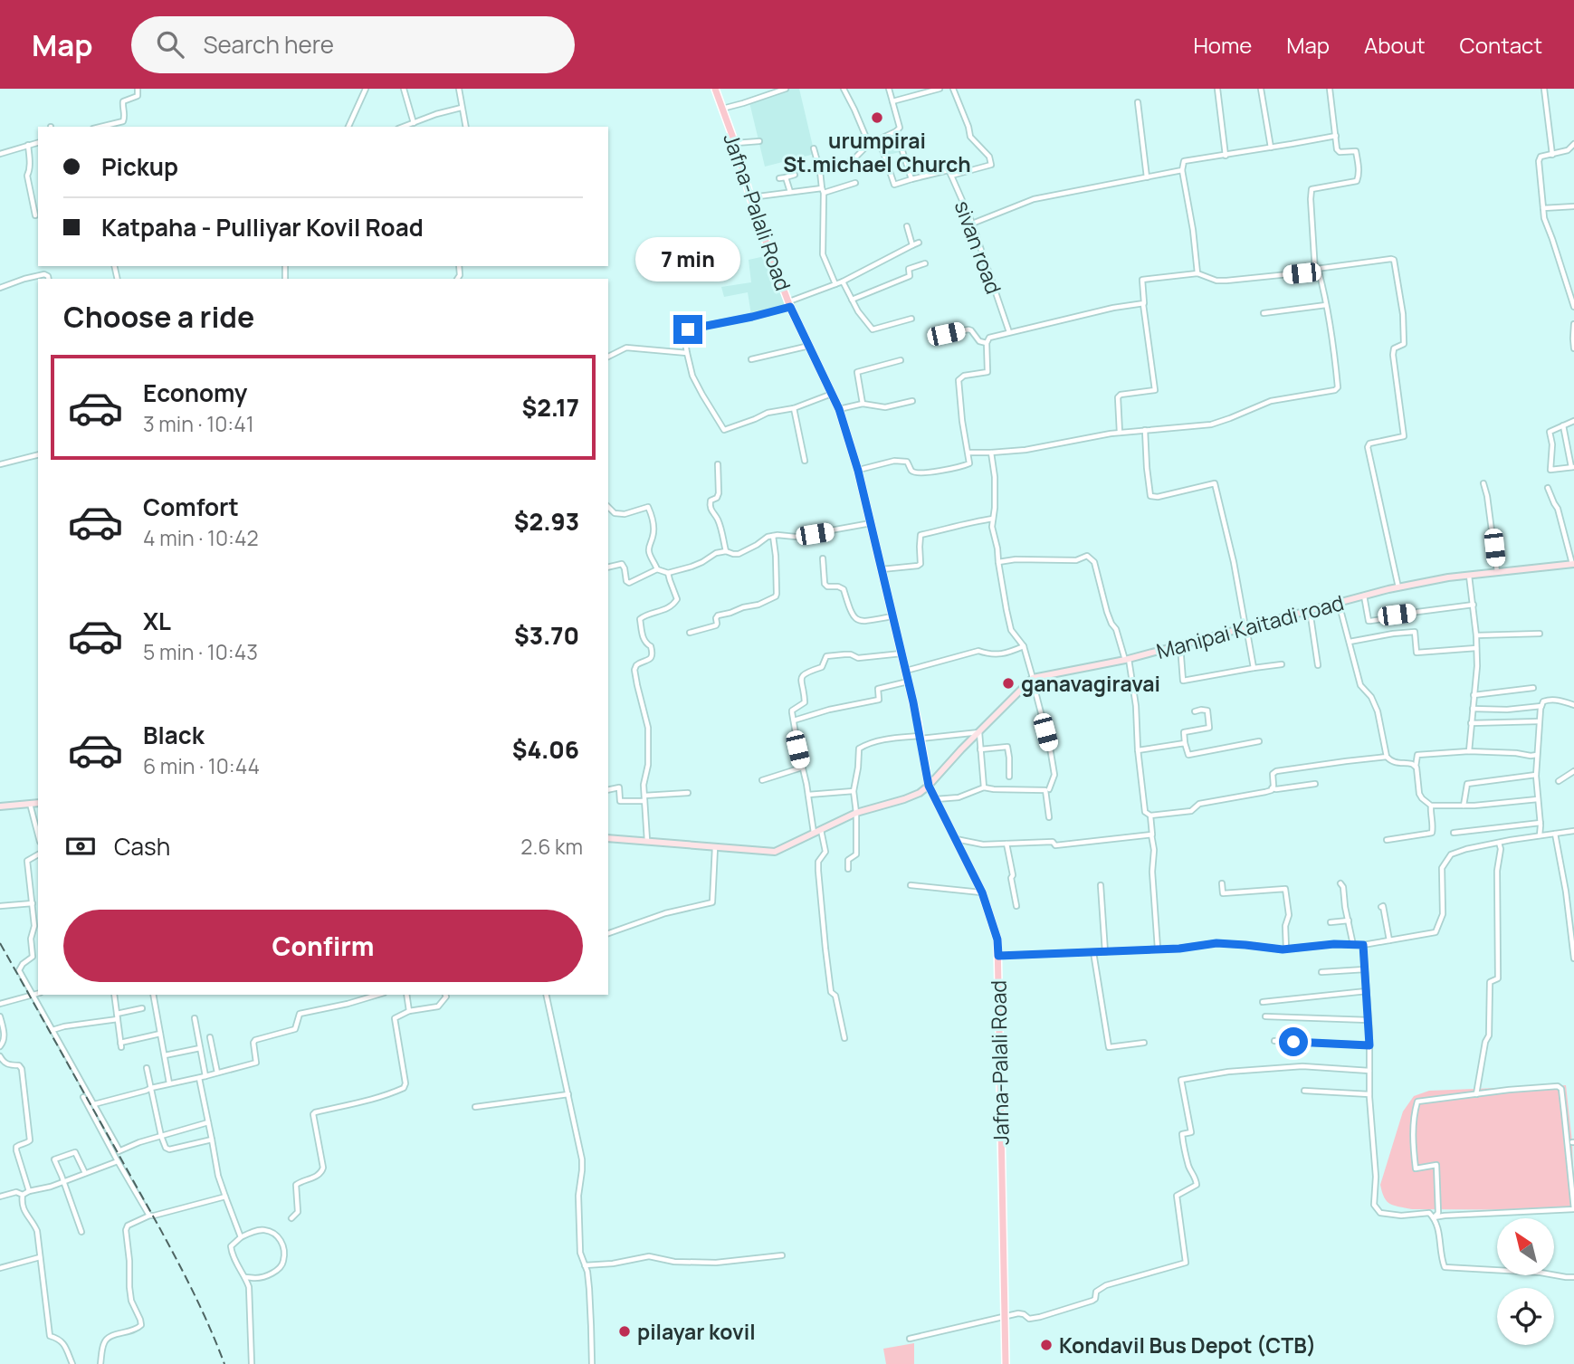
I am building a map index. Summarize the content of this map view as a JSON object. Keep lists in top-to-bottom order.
{
  "streets": {
    "main road": ["Jafna-Palali Road", "Manipai Kaitadi road"],
    "street": ["sivan road"]
  },
  "places": [
    "urumpirai St.michael Church",
    "ganavagiravai",
    "pilayar kovil",
    "Kondavil Bus Depot (CTB)"
  ],
  "north": "top left",
  "page": {
    "header": "Map",
    "search": "Search here",
    "nav": [
      "Home",
      "Map",
      "About",
      "Contact"
    ],
    "banner": ["Pickup", "Katpaha - Pulliyar Kovil Road"],
    "bubble": "7 min",
    "heading": "Choose a ride",
    "list": [
      {
        "name": "Economy",
        "note": "3 min · 10:41",
        "value": "$2.17"
      },
      {
        "name": "Comfort",
        "note": "4 min · 10:42",
        "value": "$2.93"
      },
      {
        "name": "XL",
        "note": "5 min · 10:43",
        "value": "$3.70"
      },
      {
        "name": "Black",
        "note": "6 min · 10:44",
        "value": "$4.06"
      }
    ],
    "pay": ["Cash", "2.6 km"],
    "buttons": "Confirm"
  }
}
